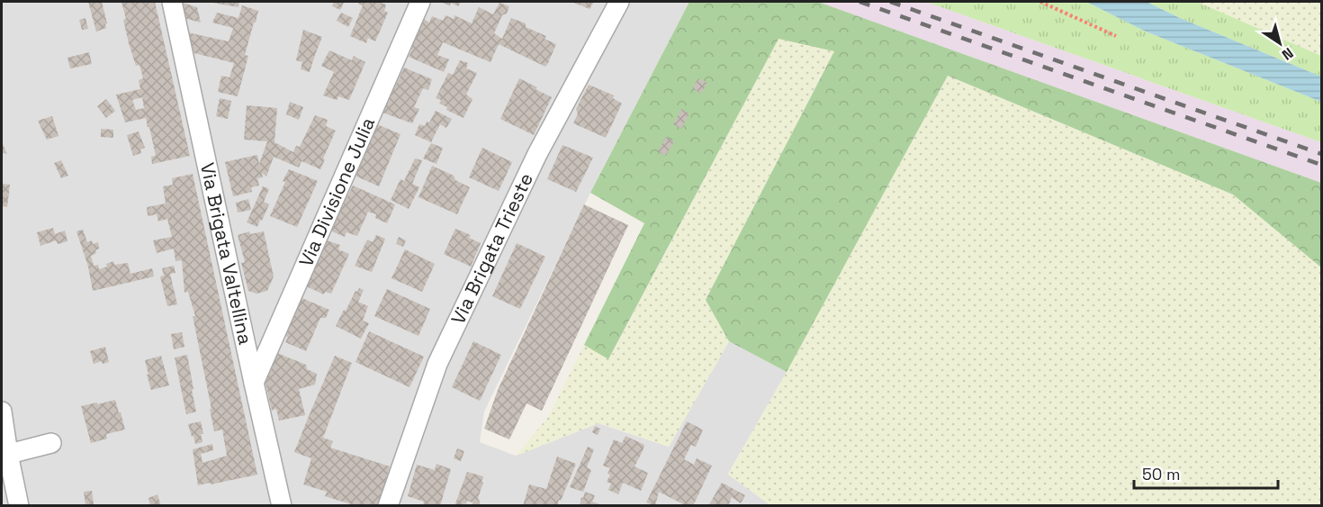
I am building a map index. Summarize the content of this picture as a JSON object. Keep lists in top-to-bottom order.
{
  "streets": {
    "street": ["Via Divisione Julia", "Via Brigata Trieste", "Via Brigata Valtellina"]
  },
  "crossings": [
    ["Via Divisione Julia", "Via Brigata Valtellina"]
  ],
  "scale_bar": "50 m",
  "north": "bottom right"
}
